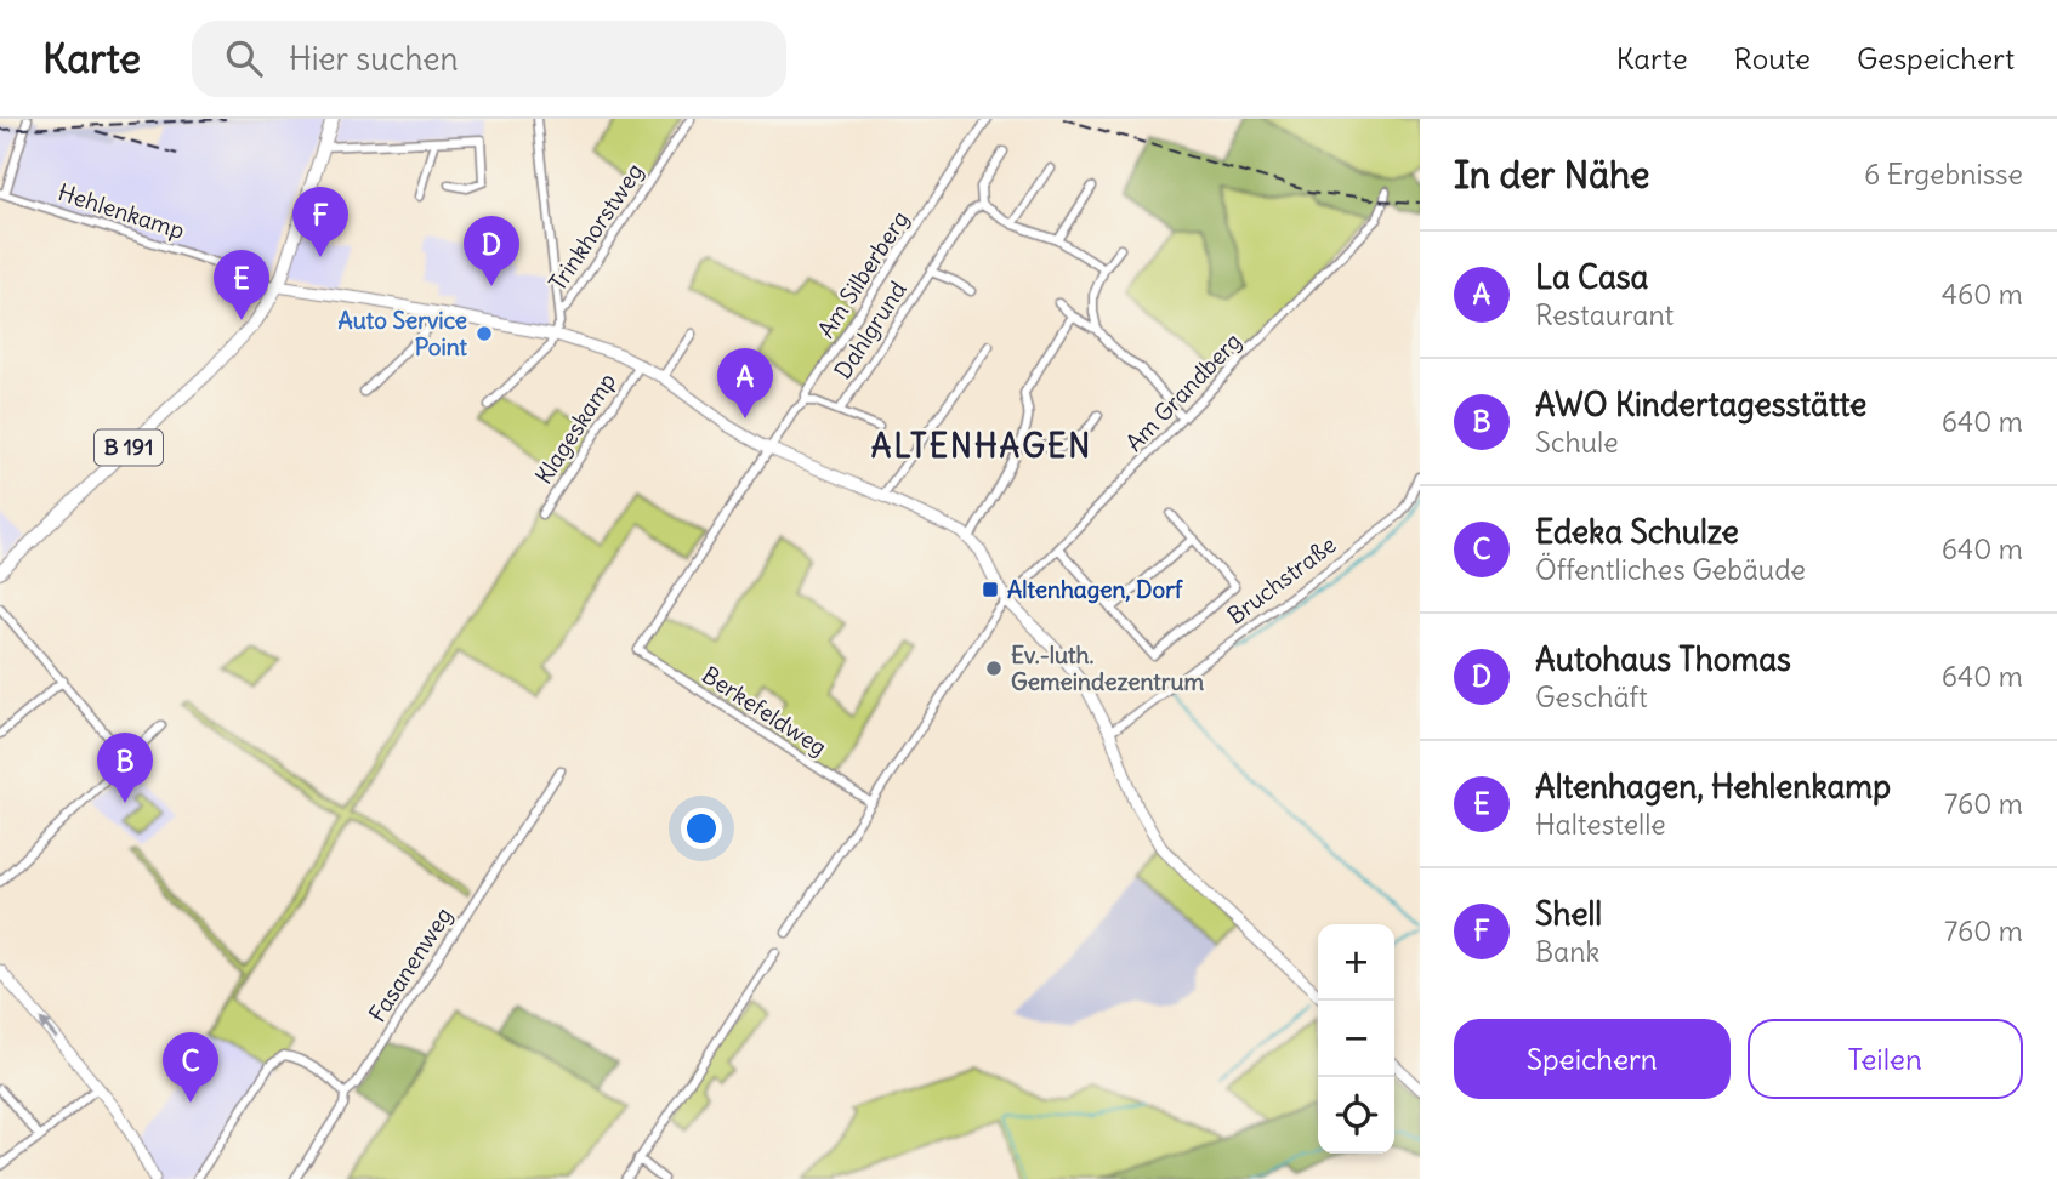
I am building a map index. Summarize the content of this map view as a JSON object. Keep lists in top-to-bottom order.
{
  "streets": {
    "main road": ["B 191"],
    "street": [
      "Hehlenkamp",
      "Trinkhorstweg",
      "Am Silberberg",
      "Dahlgrund",
      "Am Grandberg",
      "Klageskamp",
      "Bruchstraße",
      "Berkefeldweg",
      "Fasanenweg"
    ]
  },
  "crossings": [
    ["Hehlenkamp", "B 191"],
    ["Am Silberberg", "Dahlgrund"],
    ["Am Silberberg", "Berkefeldweg"]
  ],
  "districts": ["ALTENHAGEN"],
  "places": {
    "other": ["Auto Service Point", "Ev.-luth. Gemeindezentrum"],
    "transit": ["Altenhagen, Dorf"]
  },
  "page": {
    "header": "Karte",
    "search": "Hier suchen",
    "nav": ["Karte", "Route", "Gespeichert"],
    "heading": ["In der Nähe", "6 Ergebnisse"],
    "pins": [
      "F",
      "D",
      "E",
      "A",
      "B",
      "C"
    ],
    "list": [
      {
        "mark": "A",
        "name": "La Casa",
        "note": "Restaurant",
        "value": "460 m"
      },
      {
        "mark": "B",
        "name": "AWO Kindertagesstätte",
        "note": "Schule",
        "value": "640 m"
      },
      {
        "mark": "C",
        "name": "Edeka Schulze",
        "note": "Öffentliches Gebäude",
        "value": "640 m"
      },
      {
        "mark": "D",
        "name": "Autohaus Thomas",
        "note": "Geschäft",
        "value": "640 m"
      },
      {
        "mark": "E",
        "name": "Altenhagen, Hehlenkamp",
        "note": "Haltestelle",
        "value": "760 m"
      },
      {
        "mark": "F",
        "name": "Shell",
        "note": "Bank",
        "value": "760 m"
      }
    ],
    "map_buttons": ["+", "−"],
    "buttons": ["Speichern", "Teilen"]
  }
}
